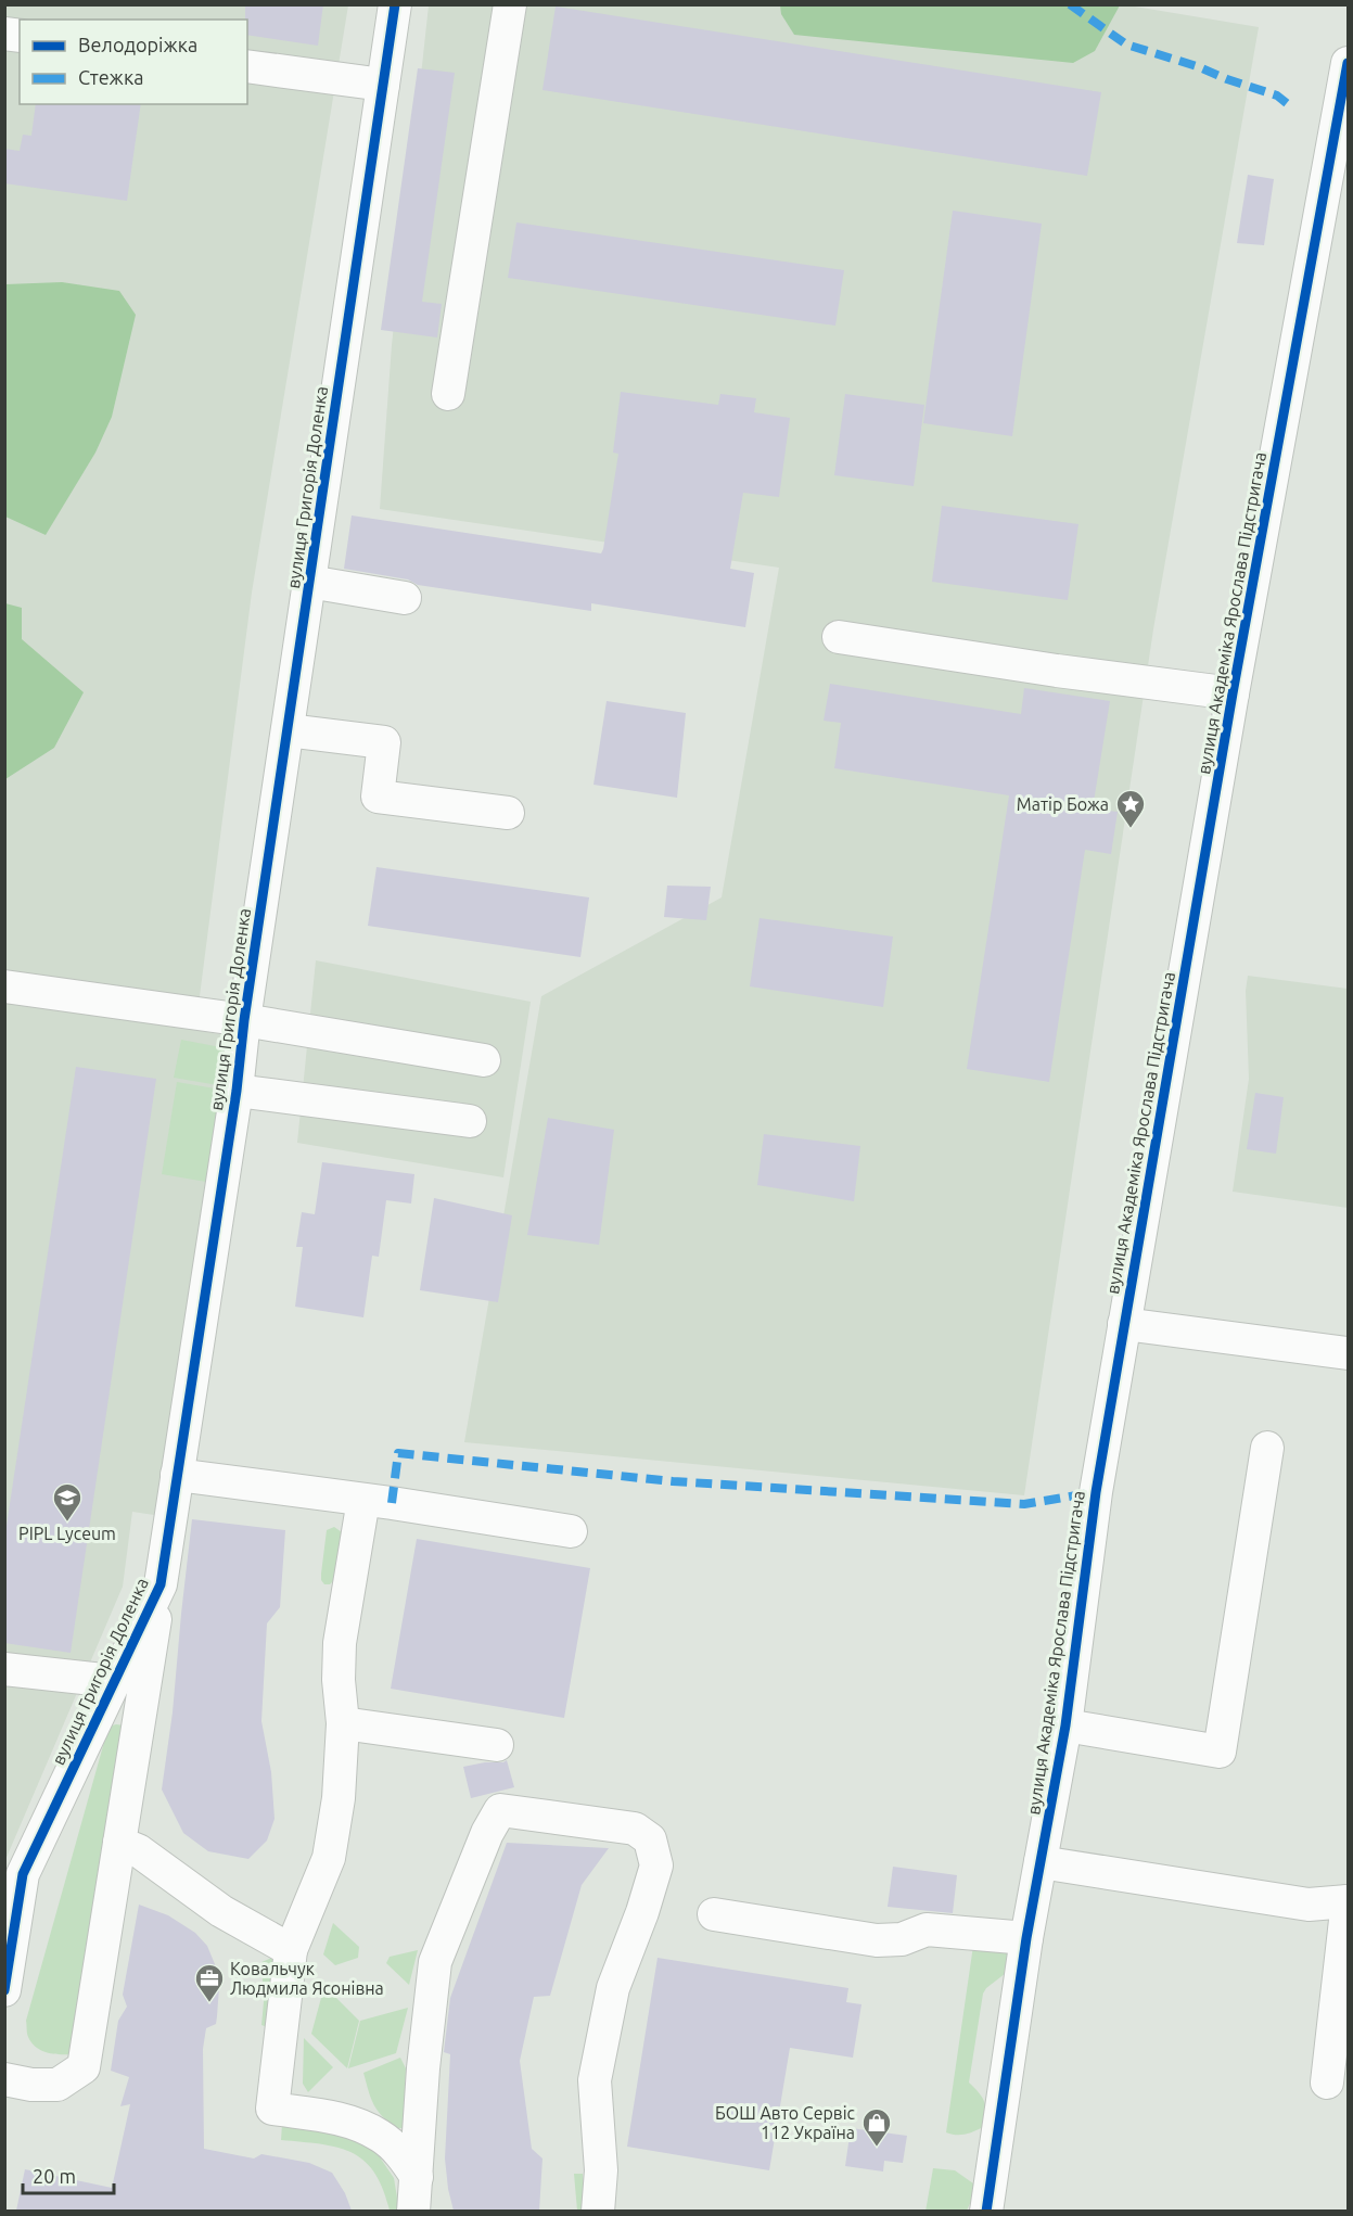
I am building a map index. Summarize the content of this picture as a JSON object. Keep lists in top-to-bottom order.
{
  "streets": {
    "street": ["вулиця Григорія Доленка", "вулиця Академіка Ярослава Підстригача"]
  },
  "places": {
    "place": ["Матір Божа"],
    "school or university": ["PIPL Lyceum"],
    "office": ["Ковальчук Людмила Ясонівна"],
    "shop": ["БОШ Авто Сервіс 112 Україна"]
  },
  "legend": ["Велодоріжка", "Стежка"],
  "scale_bar": "20 m"
}
